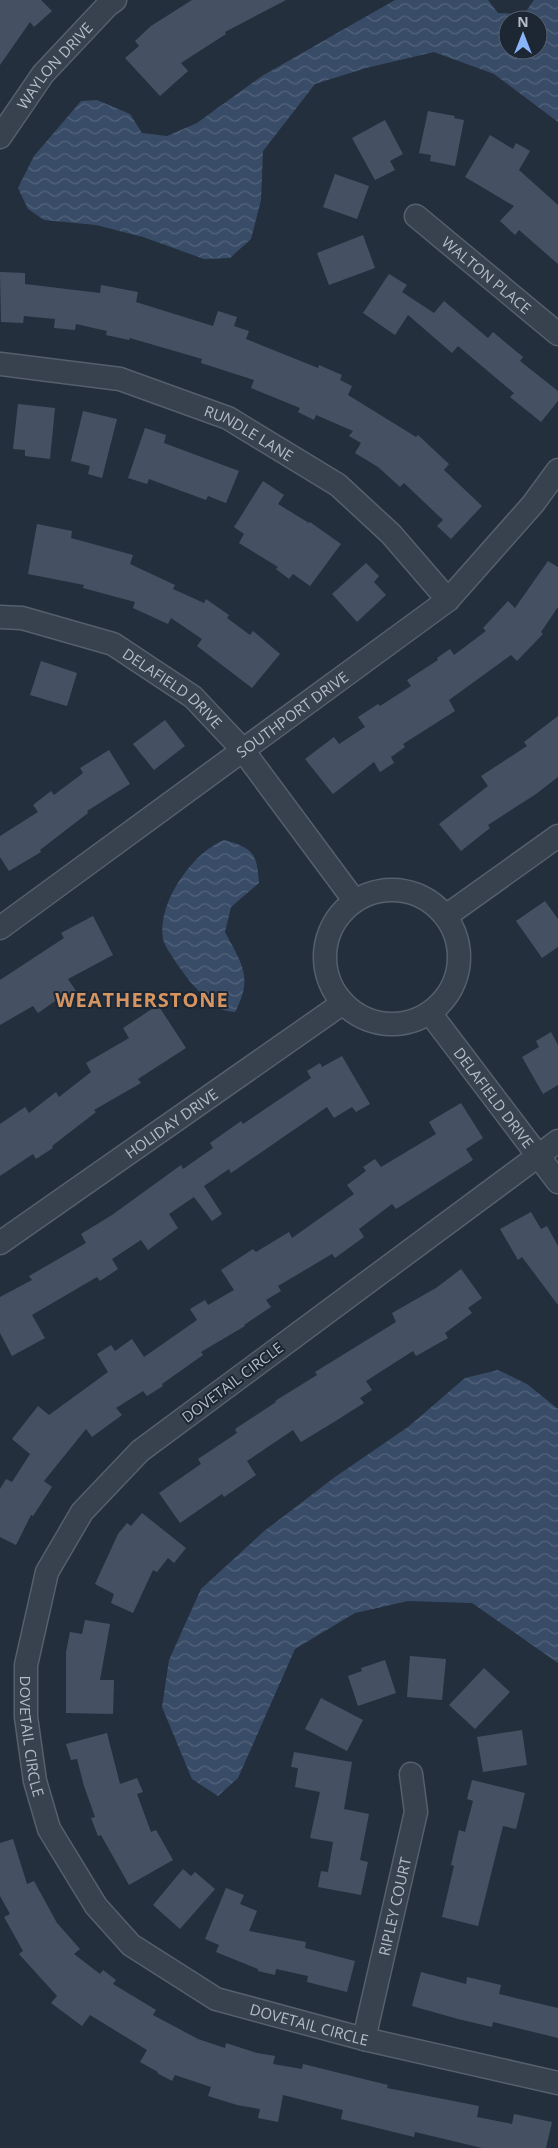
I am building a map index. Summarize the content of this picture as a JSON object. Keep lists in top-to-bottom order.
{
  "streets": {
    "street": [
      "WAYLON DRIVE",
      "WALTON PLACE",
      "RUNDLE LANE",
      "DELAFIELD DRIVE",
      "SOUTHPORT DRIVE",
      "HOLIDAY DRIVE",
      "DOVETAIL CIRCLE",
      "RIPLEY COURT"
    ]
  },
  "crossings": [
    ["RUNDLE LANE", "SOUTHPORT DRIVE"],
    ["DELAFIELD DRIVE", "SOUTHPORT DRIVE"],
    ["DELAFIELD DRIVE", "HOLIDAY DRIVE"],
    ["DELAFIELD DRIVE", "DOVETAIL CIRCLE"],
    ["DOVETAIL CIRCLE", "RIPLEY COURT"]
  ],
  "districts": ["WEATHERSTONE"],
  "north": "top"
}
